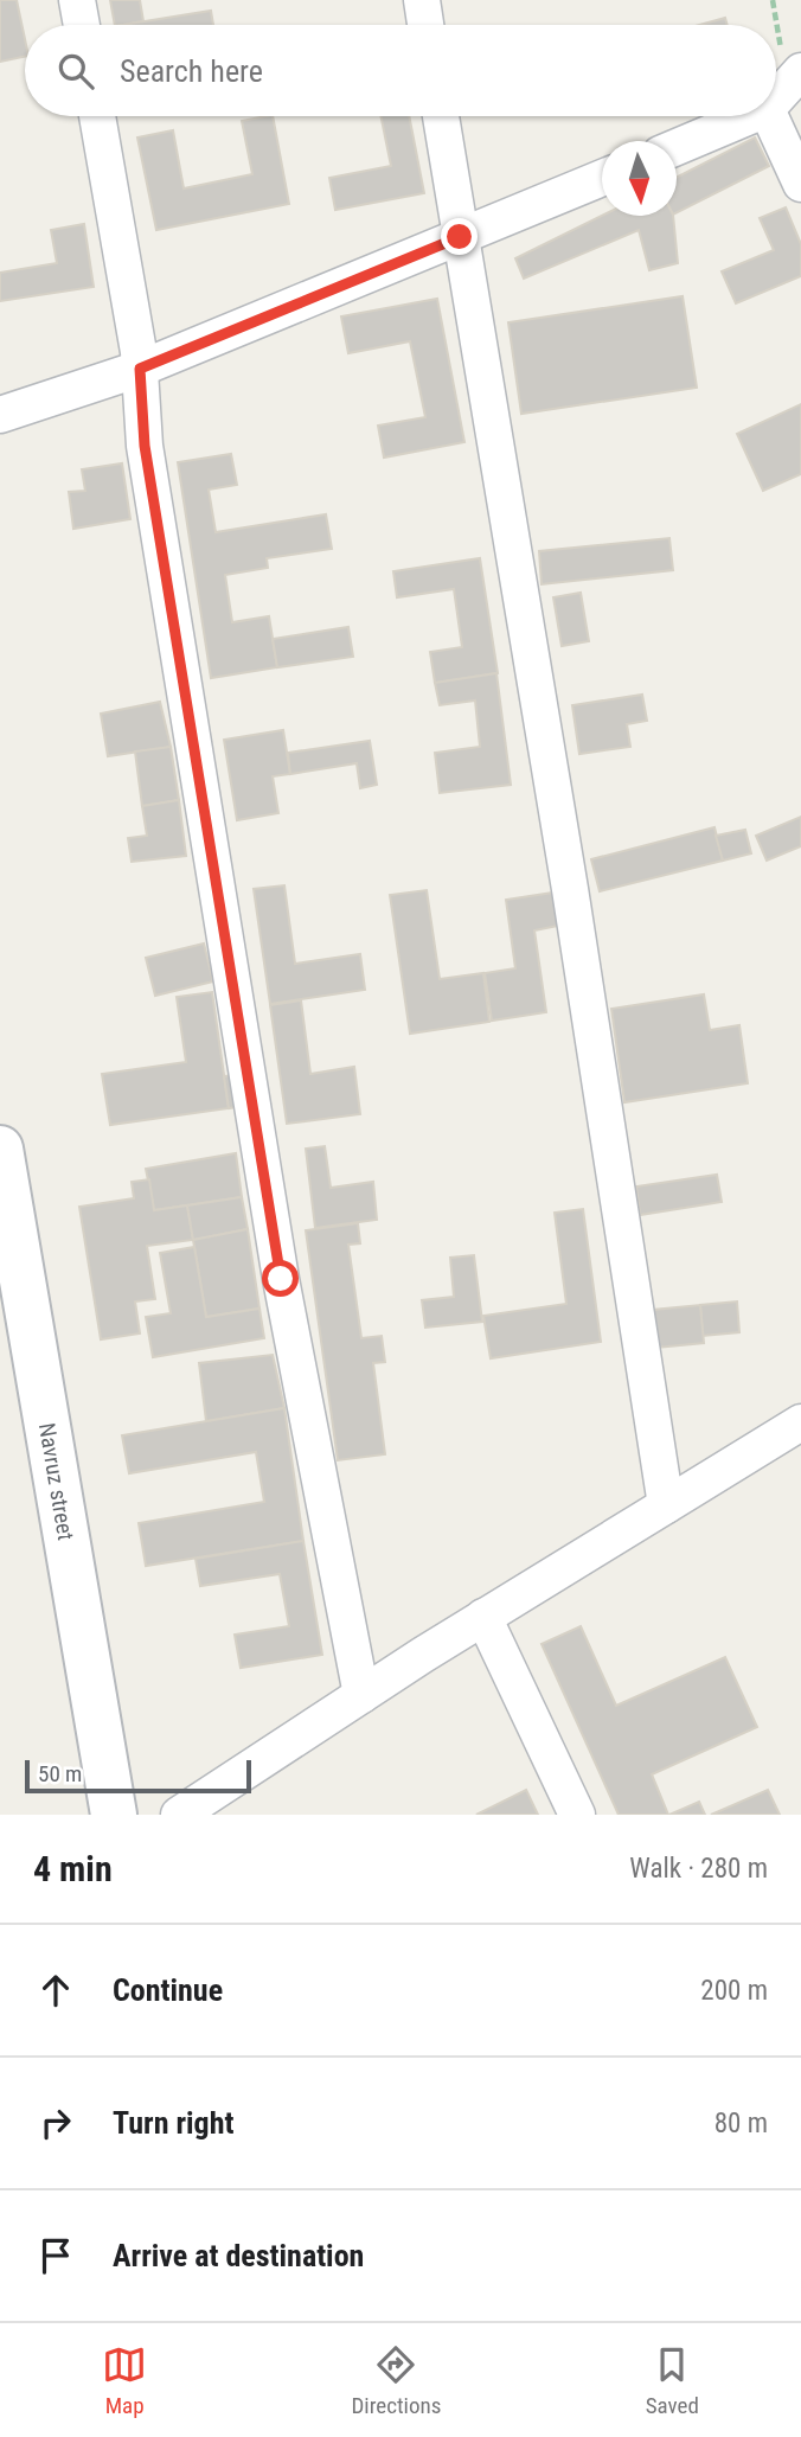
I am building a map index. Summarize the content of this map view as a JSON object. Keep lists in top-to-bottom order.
{
  "streets": {
    "street": ["Navruz street"]
  },
  "scale_bar": "50 m",
  "north": "bottom",
  "page": {
    "search": "Search here",
    "scale": "50 m",
    "heading": ["4 min", "Walk · 280 m"],
    "list": [
      ["Continue", "200 m"],
      ["Turn right", "80 m"],
      "Arrive at destination"
    ],
    "nav": ["Map", "Directions", "Saved"]
  }
}
